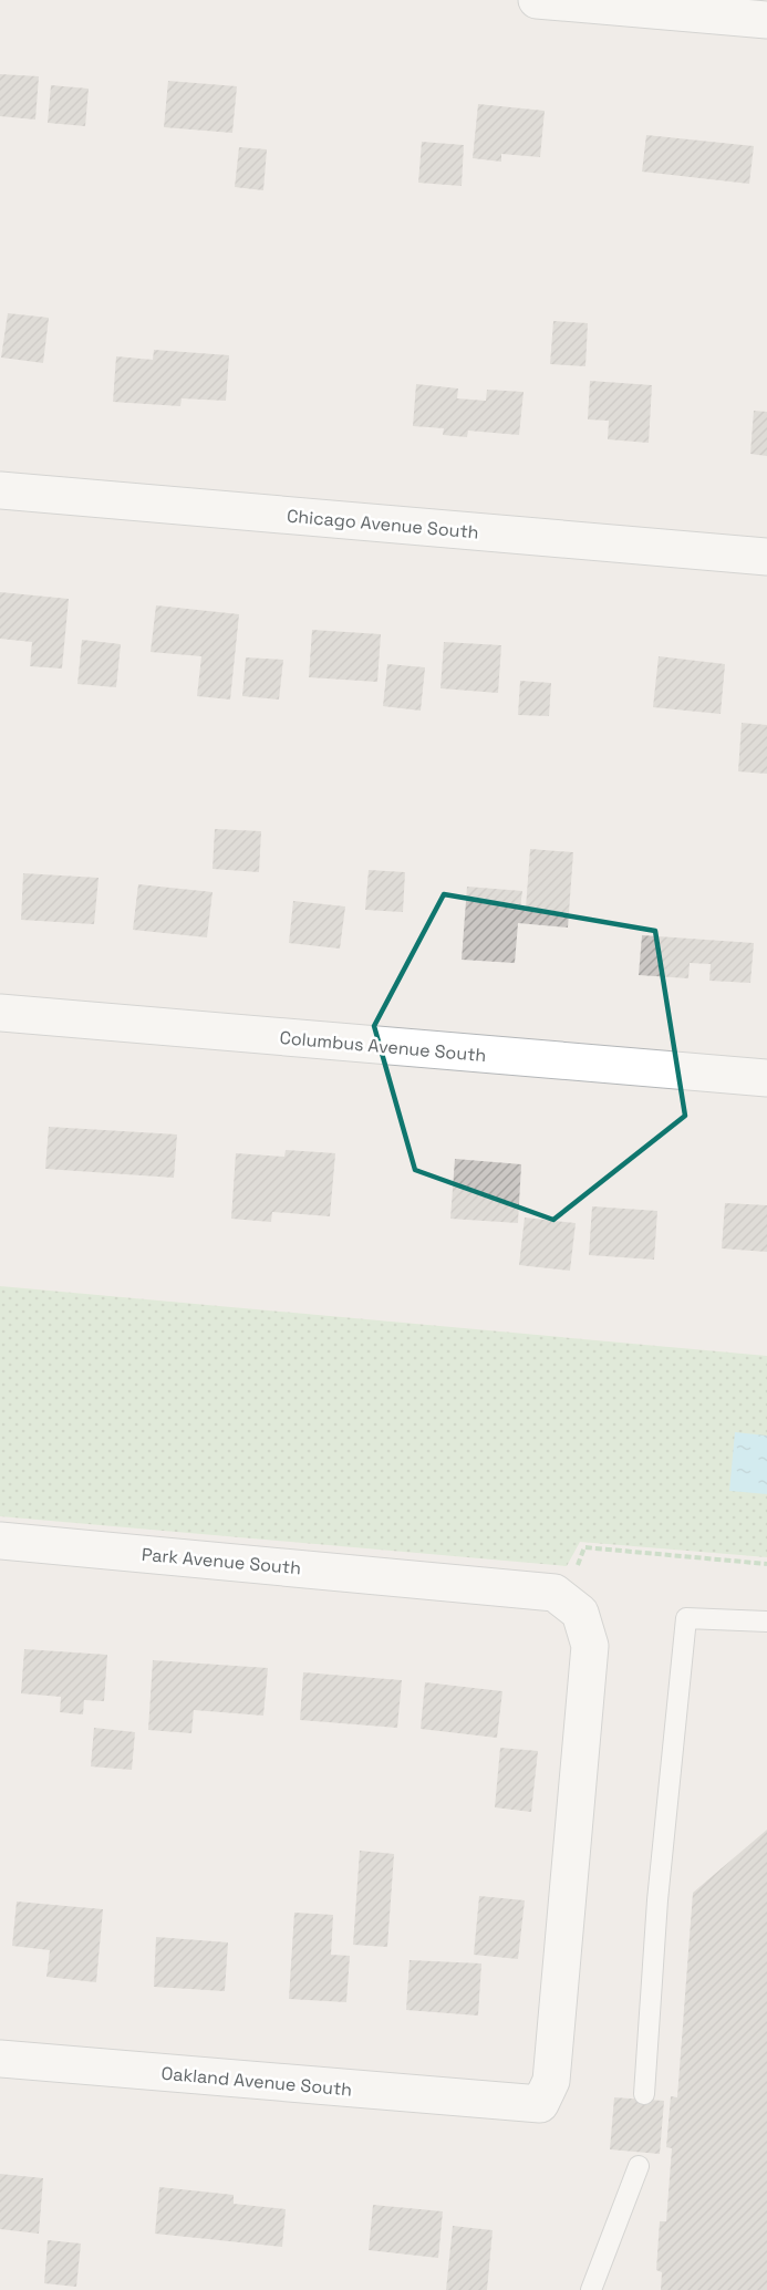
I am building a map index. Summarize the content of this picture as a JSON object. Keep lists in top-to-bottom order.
{
  "streets": {
    "street": [
      "Chicago Avenue South",
      "Columbus Avenue South",
      "Park Avenue South",
      "Oakland Avenue South"
    ]
  },
  "crossings": [
    ["Park Avenue South", "Oakland Avenue South"]
  ]
}
